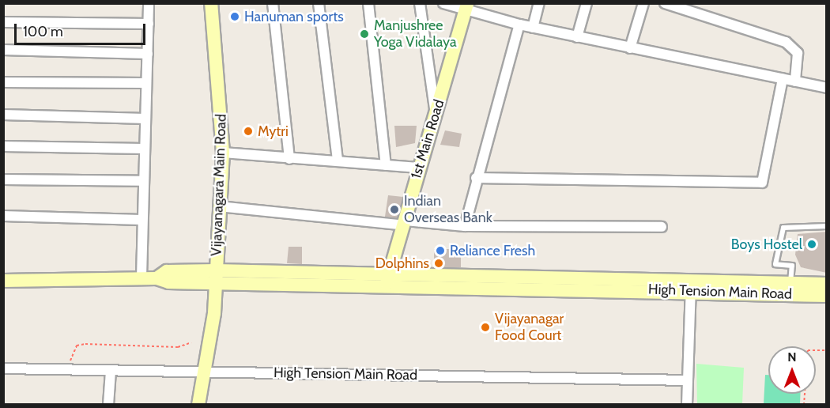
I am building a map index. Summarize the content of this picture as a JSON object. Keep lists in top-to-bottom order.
{
  "streets": {
    "main road": ["1st Main Road", "Vijayanagara Main Road", "High Tension Main Road"]
  },
  "crossings": [
    ["Vijayanagara Main Road", "High Tension Main Road"]
  ],
  "places": [
    "Hanuman sports",
    "Manjushree Yoga Vidalaya",
    "Mytri",
    "Indian Overseas Bank",
    "Boys Hostel",
    "Reliance Fresh",
    "Dolphins",
    "Vijayanagar Food Court"
  ],
  "scale_bar": "100 m",
  "north": "top"
}
